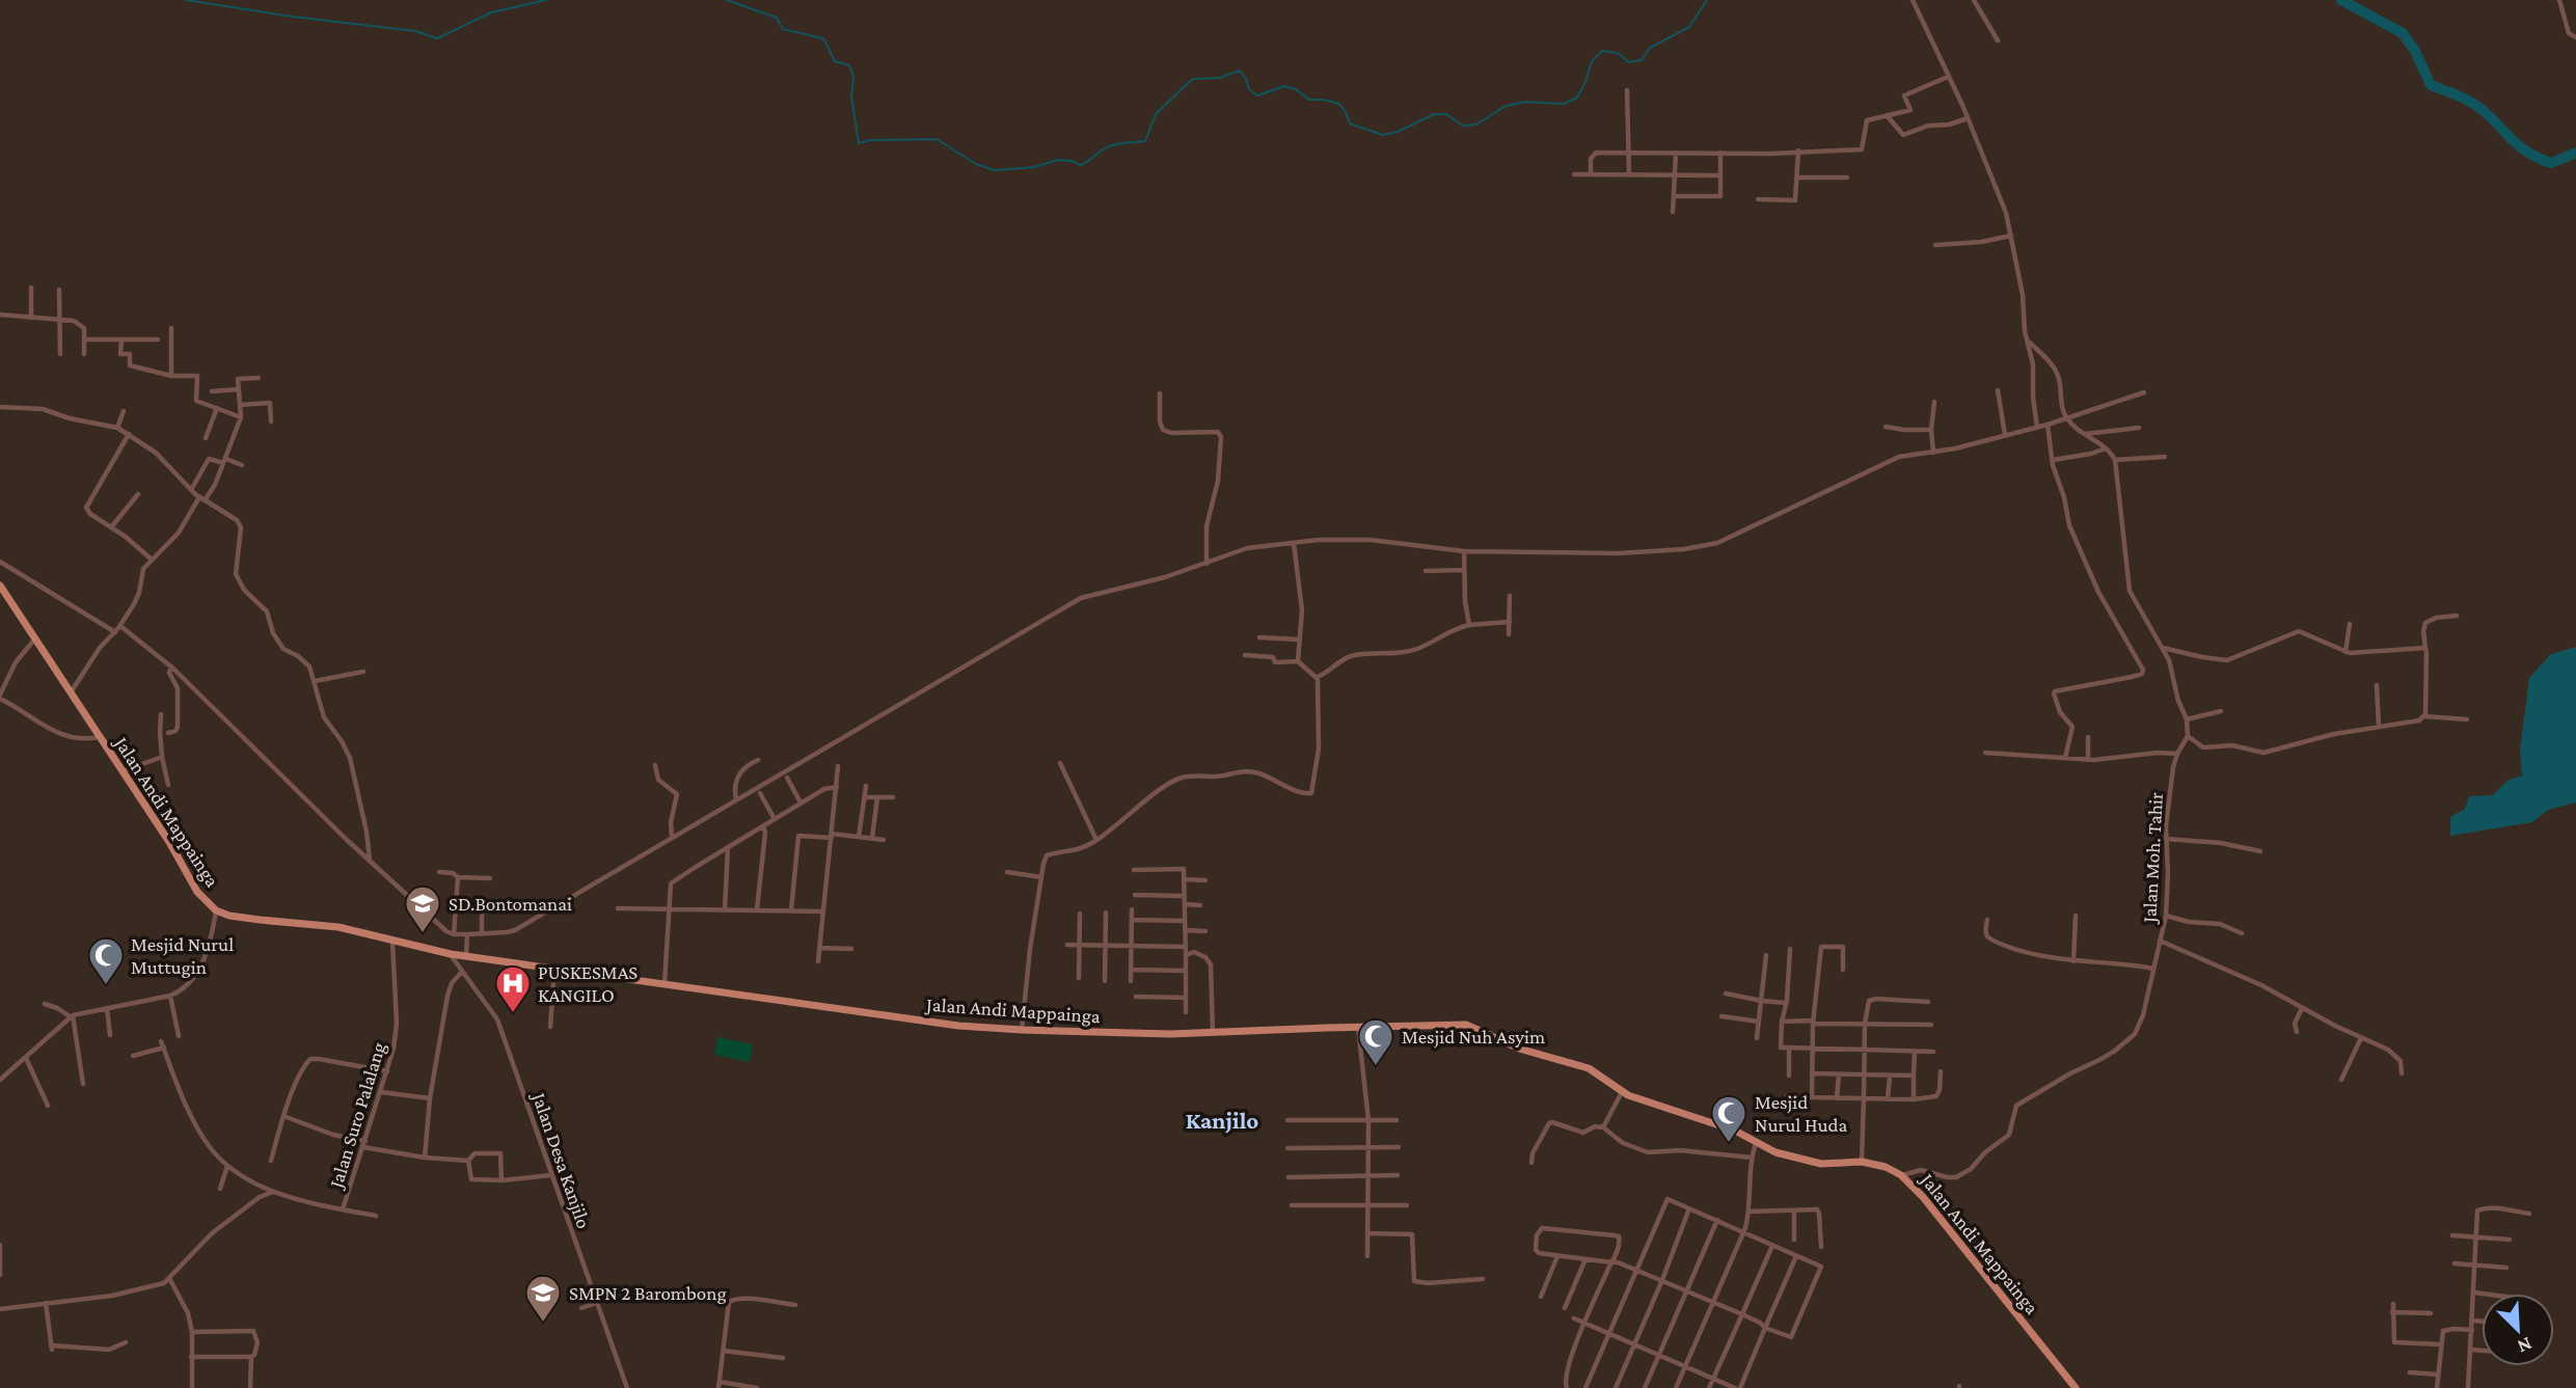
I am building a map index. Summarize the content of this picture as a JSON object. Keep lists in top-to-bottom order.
{
  "streets": {
    "main road": ["Jalan Andi Mappainga"],
    "street": ["Jalan Moh. Tahir", "Jalan Suro Palalang", "Jalan Desa Kanjilo"]
  },
  "crossings": [
    ["Jalan Andi Mappainga", "Jalan Moh. Tahir"],
    ["Jalan Andi Mappainga", "Jalan Suro Palalang"],
    ["Jalan Andi Mappainga", "Jalan Desa Kanjilo"]
  ],
  "districts": ["Kanjilo"],
  "places": {
    "school or university": ["SD.Bontomanai", "SMPN 2 Barombong"],
    "mosque": ["Mesjid Nurul Muttugin", "Mesjid Nuh Asyim", "Mesjid Nurul Huda"],
    "hospital": ["PUSKESMAS KANGILO"]
  },
  "north": "bottom right"
}
